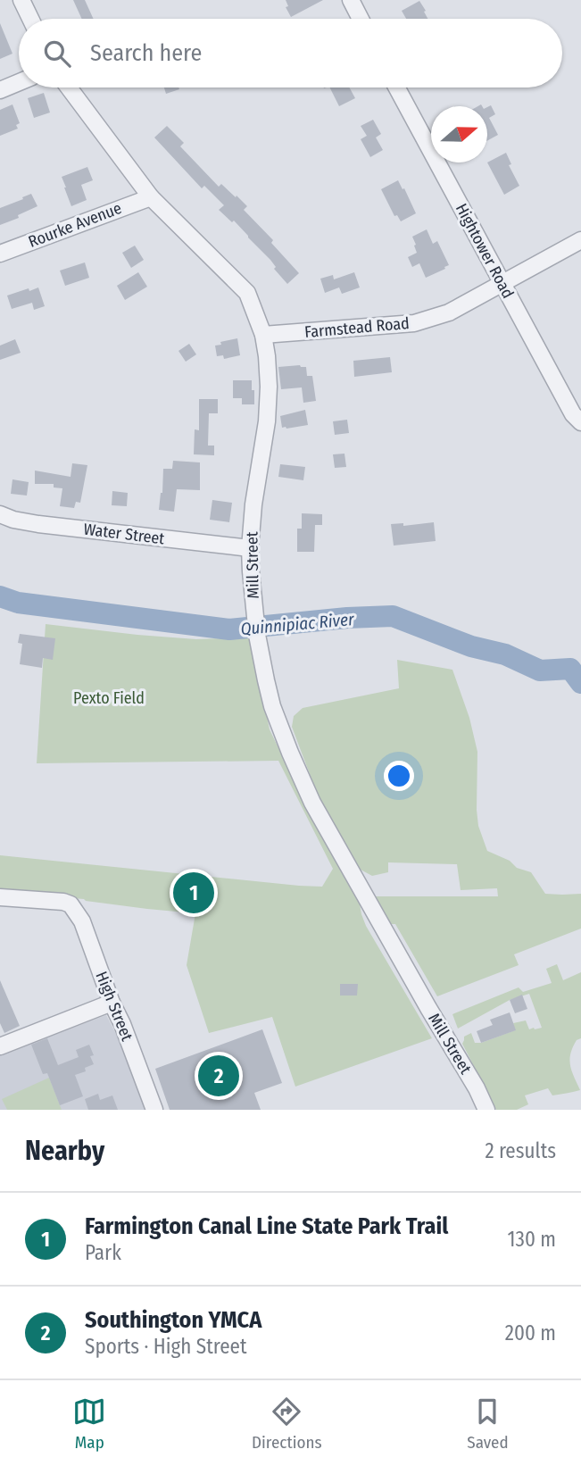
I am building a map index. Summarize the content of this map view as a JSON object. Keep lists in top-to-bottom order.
{
  "streets": {
    "street": [
      "Rourke Avenue",
      "Hightower Road",
      "Farmstead Road",
      "Water Street",
      "Mill Street",
      "High Street"
    ]
  },
  "crossings": [
    ["Rourke Avenue", "Mill Street"],
    ["Hightower Road", "Farmstead Road"],
    ["Farmstead Road", "Mill Street"],
    ["Water Street", "Mill Street"]
  ],
  "water": ["Quinnipiac River"],
  "parks": ["Pexto Field"],
  "north": "right",
  "page": {
    "search": "Search here",
    "pins": ["1", "2"],
    "heading": ["Nearby", "2 results"],
    "list": [
      {
        "mark": "1",
        "name": "Farmington Canal Line State Park Trail",
        "note": "Park",
        "value": "130 m"
      },
      {
        "mark": "2",
        "name": "Southington YMCA",
        "note": "Sports · High Street",
        "value": "200 m"
      }
    ],
    "nav": ["Map", "Directions", "Saved"]
  }
}
